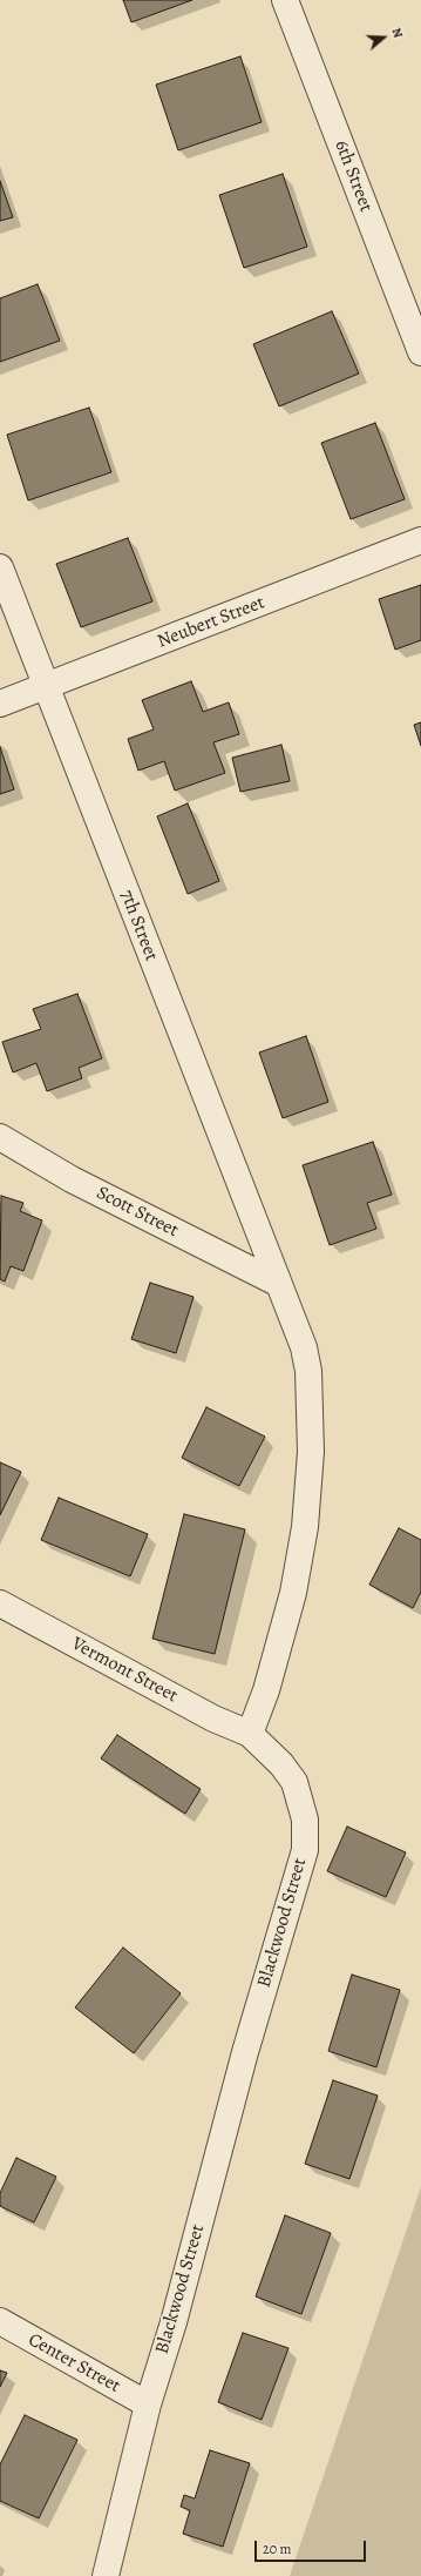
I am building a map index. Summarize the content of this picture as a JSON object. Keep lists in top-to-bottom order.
{
  "streets": {
    "street": [
      "6th Street",
      "Neubert Street",
      "7th Street",
      "Scott Street",
      "Vermont Street",
      "Blackwood Street",
      "Center Street"
    ]
  },
  "crossings": [
    ["Neubert Street", "7th Street"],
    ["7th Street", "Scott Street"],
    ["Vermont Street", "Blackwood Street"],
    ["Blackwood Street", "Center Street"]
  ],
  "scale_bar": "20 m",
  "north": "right"
}
